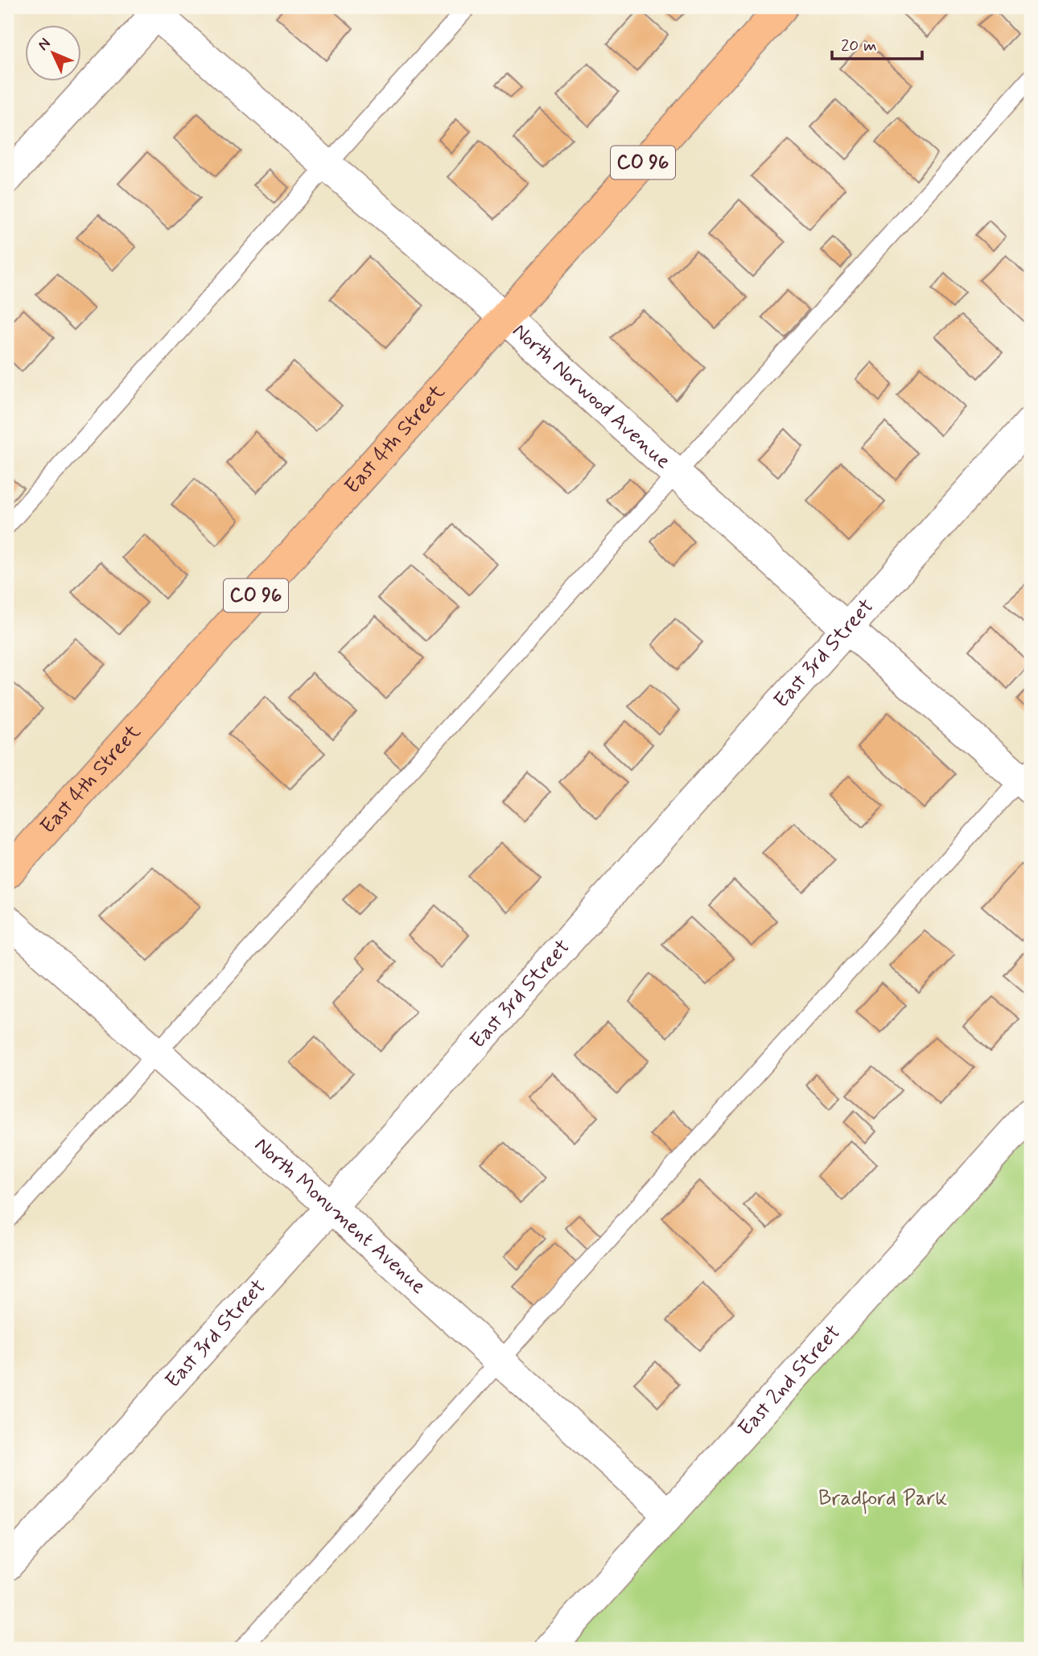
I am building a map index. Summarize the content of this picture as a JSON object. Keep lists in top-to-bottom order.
{
  "streets": {
    "main road": ["CO 96", "East 4th Street"],
    "street": [
      "North Norwood Avenue",
      "East 3rd Street",
      "North Monument Avenue",
      "East 2nd Street"
    ]
  },
  "crossings": [
    ["North Norwood Avenue", "East 4th Street"],
    ["North Norwood Avenue", "East 3rd Street"],
    ["East 3rd Street", "North Monument Avenue"],
    ["North Monument Avenue", "East 2nd Street"]
  ],
  "parks": ["Bradford Park"],
  "scale_bar": "20 m",
  "north": "top left"
}
